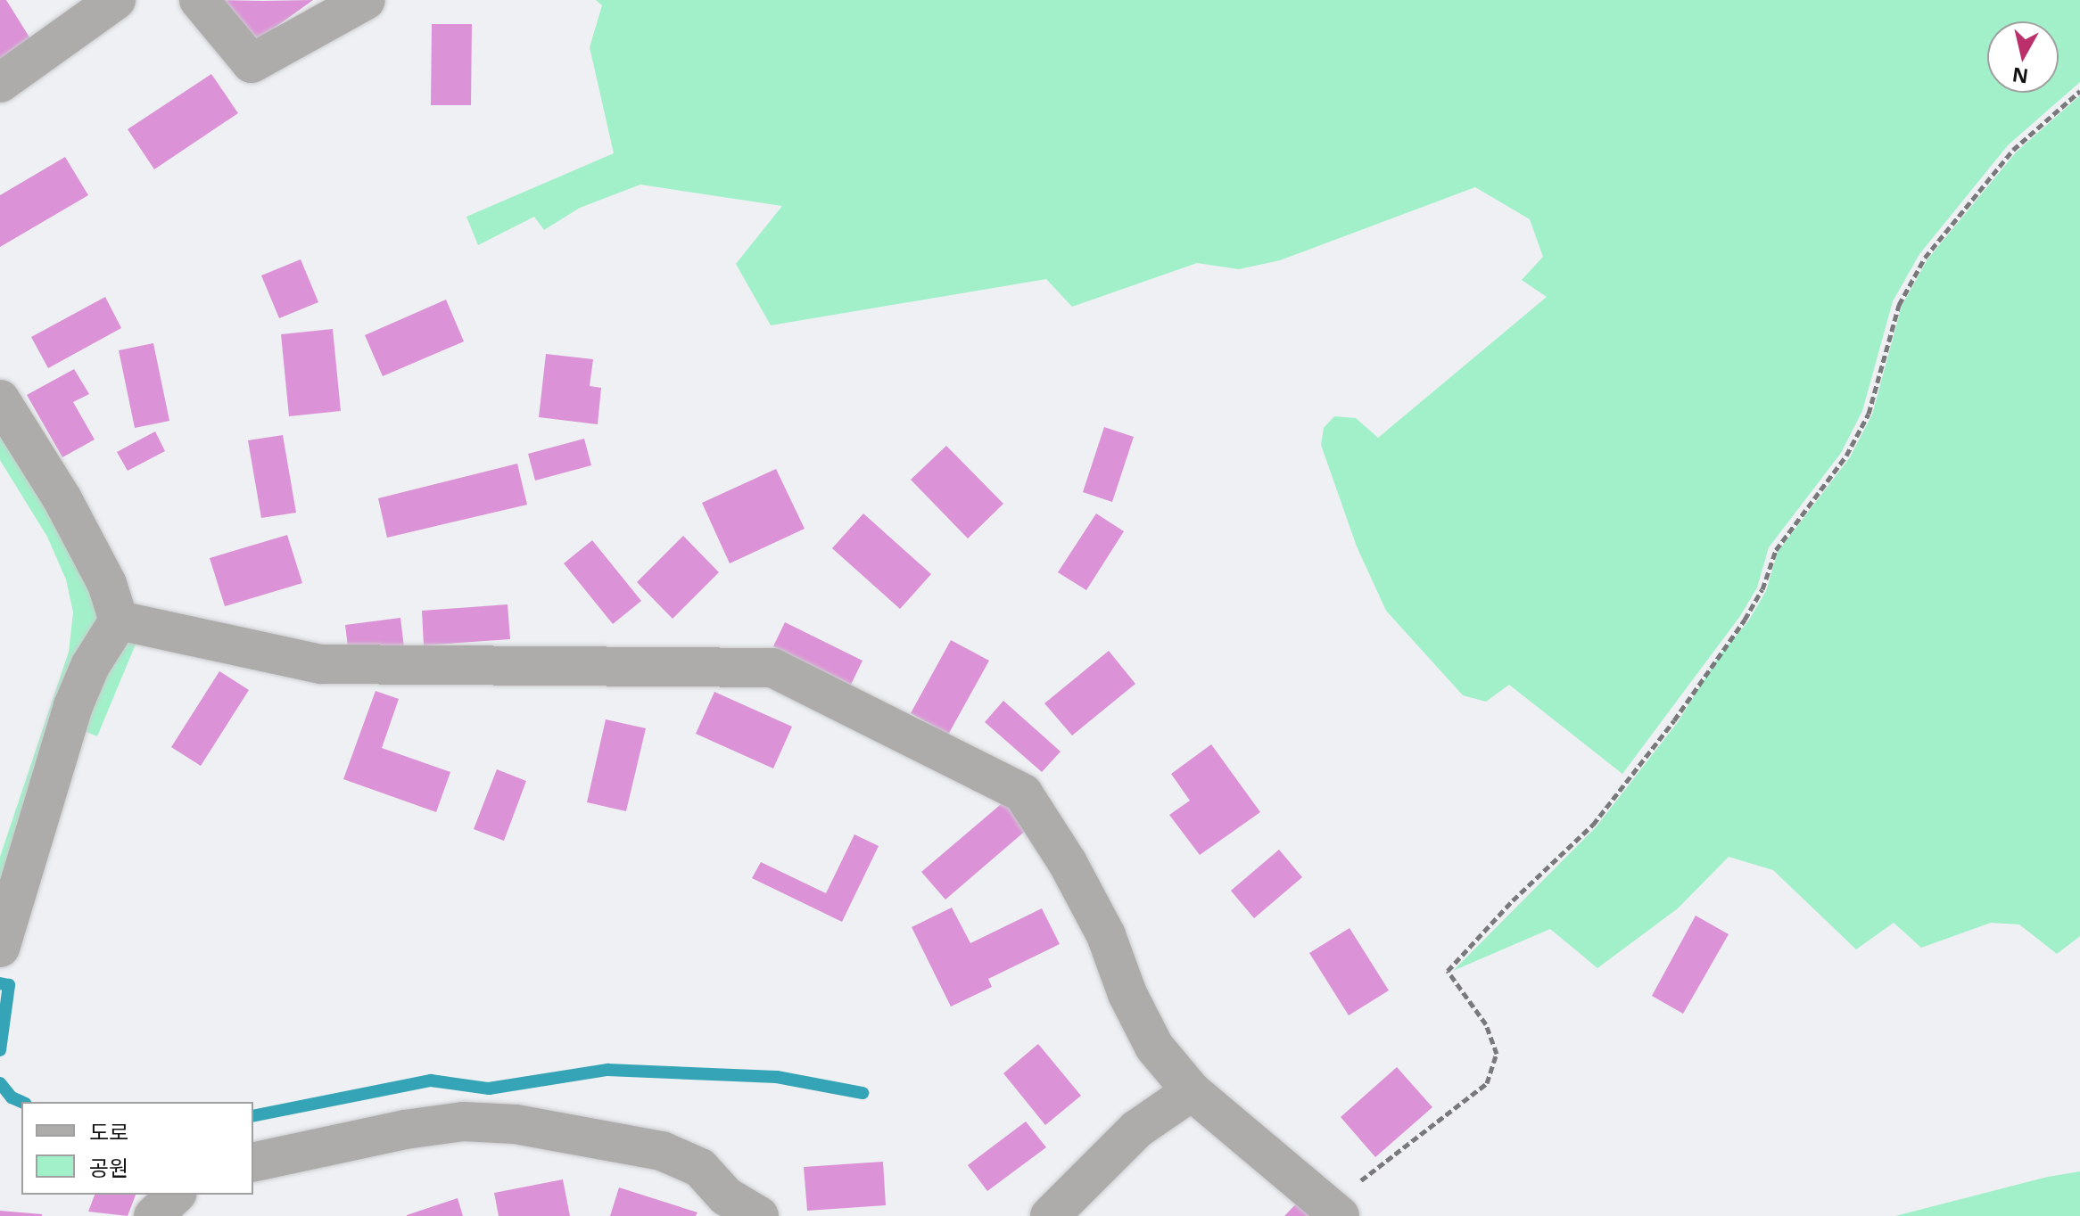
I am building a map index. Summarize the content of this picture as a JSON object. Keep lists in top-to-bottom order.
{
  "legend": ["도로", "공원"],
  "north": "bottom"
}
